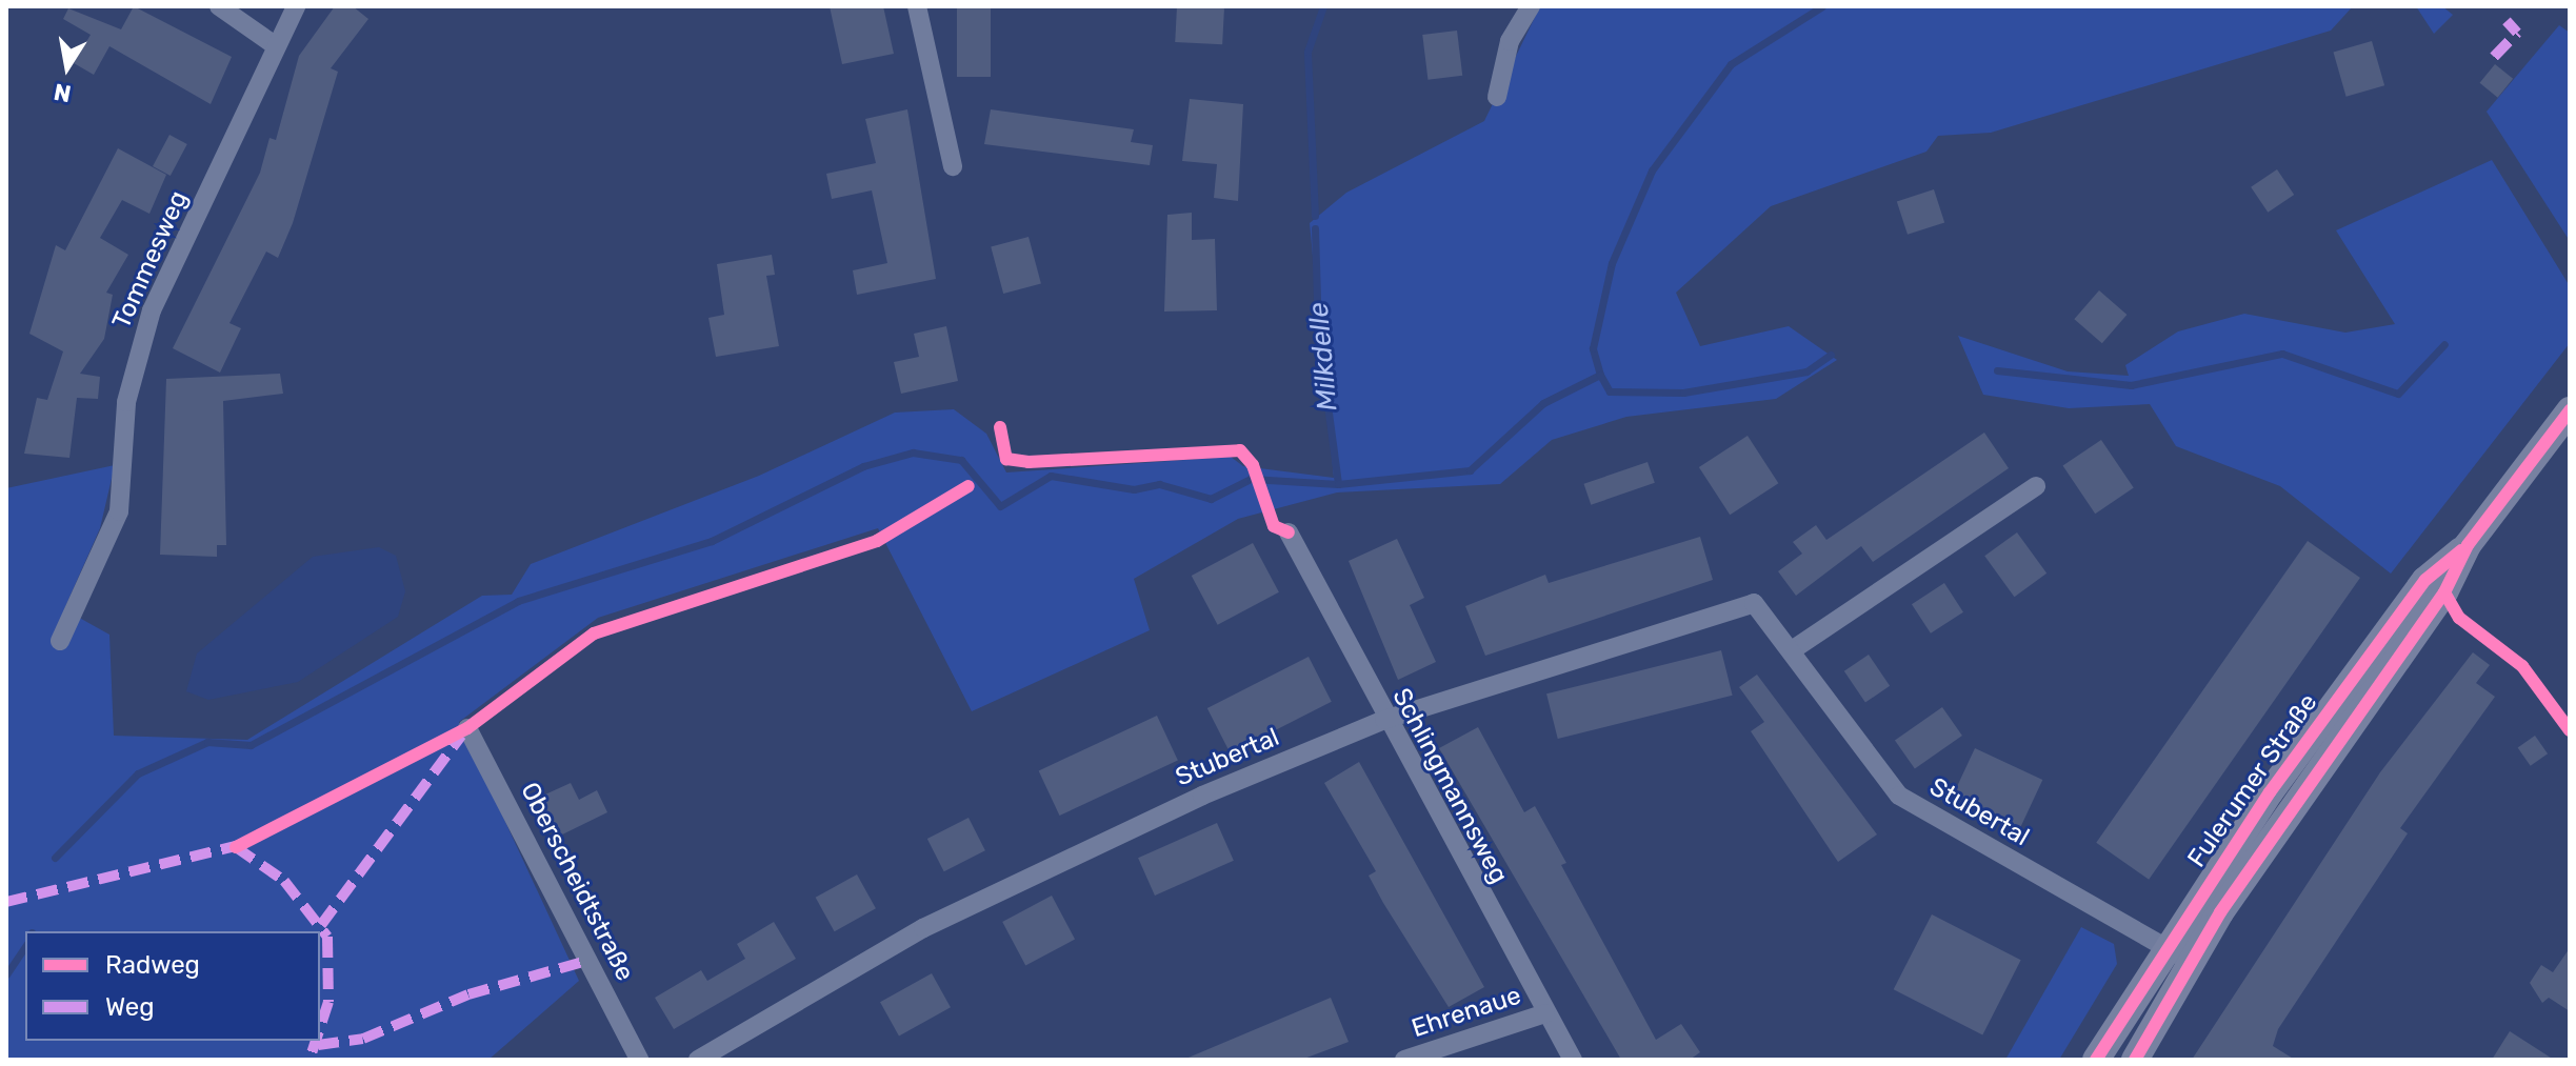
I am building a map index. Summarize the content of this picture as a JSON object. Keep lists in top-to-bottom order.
{
  "streets": {
    "main road": ["Fulerumer Straße"],
    "street": [
      "Tommesweg",
      "Stubertal",
      "Schlingmannsweg",
      "Oberscheidtstraße",
      "Ehrenaue"
    ]
  },
  "crossings": [
    ["Stubertal", "Fulerumer Straße"],
    ["Stubertal", "Schlingmannsweg"],
    ["Schlingmannsweg", "Ehrenaue"]
  ],
  "water": ["Milkdelle"],
  "legend": ["Radweg", "Weg"],
  "north": "bottom"
}
